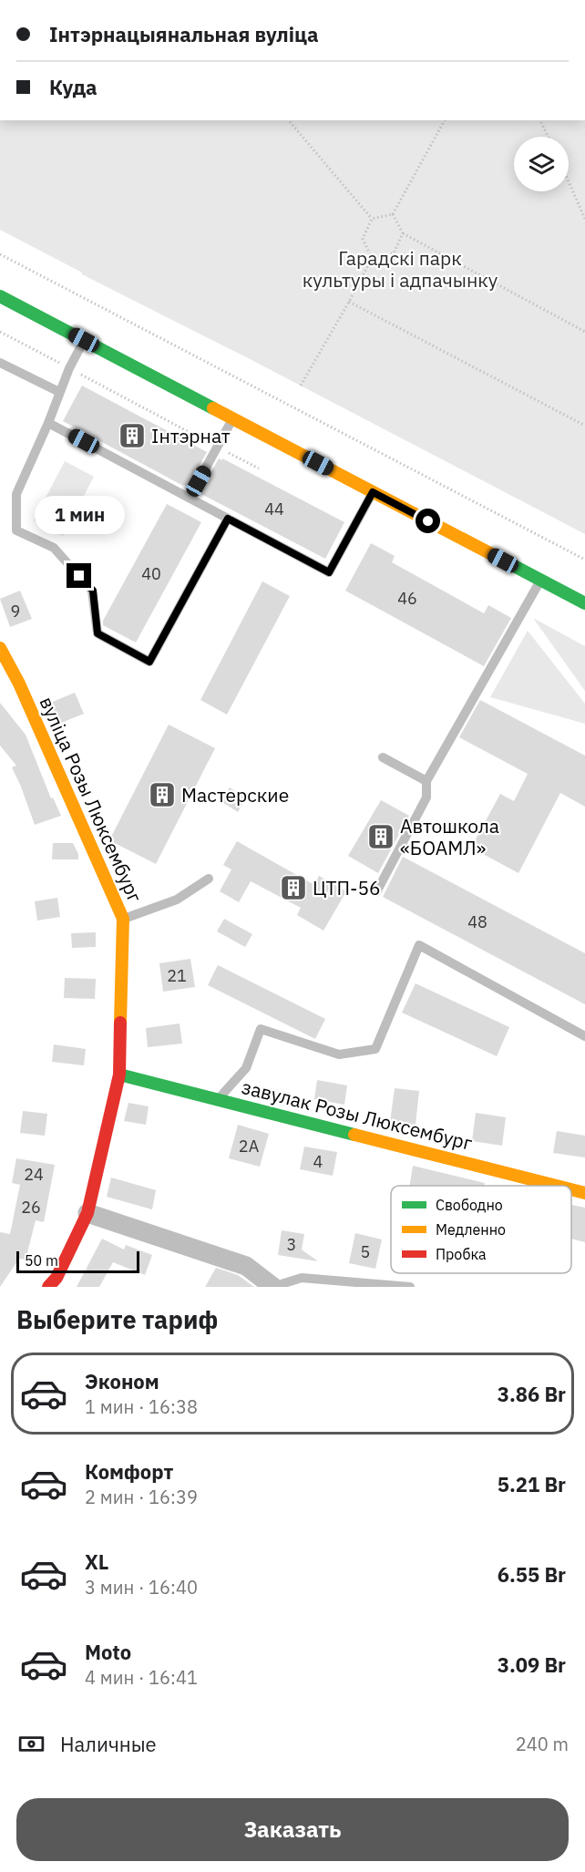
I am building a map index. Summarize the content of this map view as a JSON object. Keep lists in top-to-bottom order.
{
  "streets": {
    "street": ["вуліца Розы Люксембург", "завулак Розы Люксембург"]
  },
  "crossings": [
    ["вуліца Розы Люксембург", "завулак Розы Люксембург"]
  ],
  "parks": ["Гарадскі парк культуры і адпачынку"],
  "places": {
    "building": [
      "Інтэрнат",
      "Мастерские",
      "Автошкола «БОАМЛ»",
      "ЦТП-56"
    ]
  },
  "house_numbers": [
    "44",
    "40",
    "46",
    "9",
    "48",
    "21",
    "2А",
    "4",
    "24",
    "26",
    "3",
    "5"
  ],
  "legend": ["Свободно", "Медленно", "Пробка"],
  "scale_bar": "50 m",
  "page": {
    "banner": ["Інтэрнацыянальная вуліца", "Куда"],
    "bubble": "1 мин",
    "scale": "50 m",
    "heading": "Выберите тариф",
    "list": [
      {
        "name": "Эконом",
        "note": "1 мин · 16:38",
        "value": "3.86 Br"
      },
      {
        "name": "Комфорт",
        "note": "2 мин · 16:39",
        "value": "5.21 Br"
      },
      {
        "name": "XL",
        "note": "3 мин · 16:40",
        "value": "6.55 Br"
      },
      {
        "name": "Moto",
        "note": "4 мин · 16:41",
        "value": "3.09 Br"
      }
    ],
    "pay": ["Наличные", "240 m"],
    "buttons": "Заказать"
  }
}
